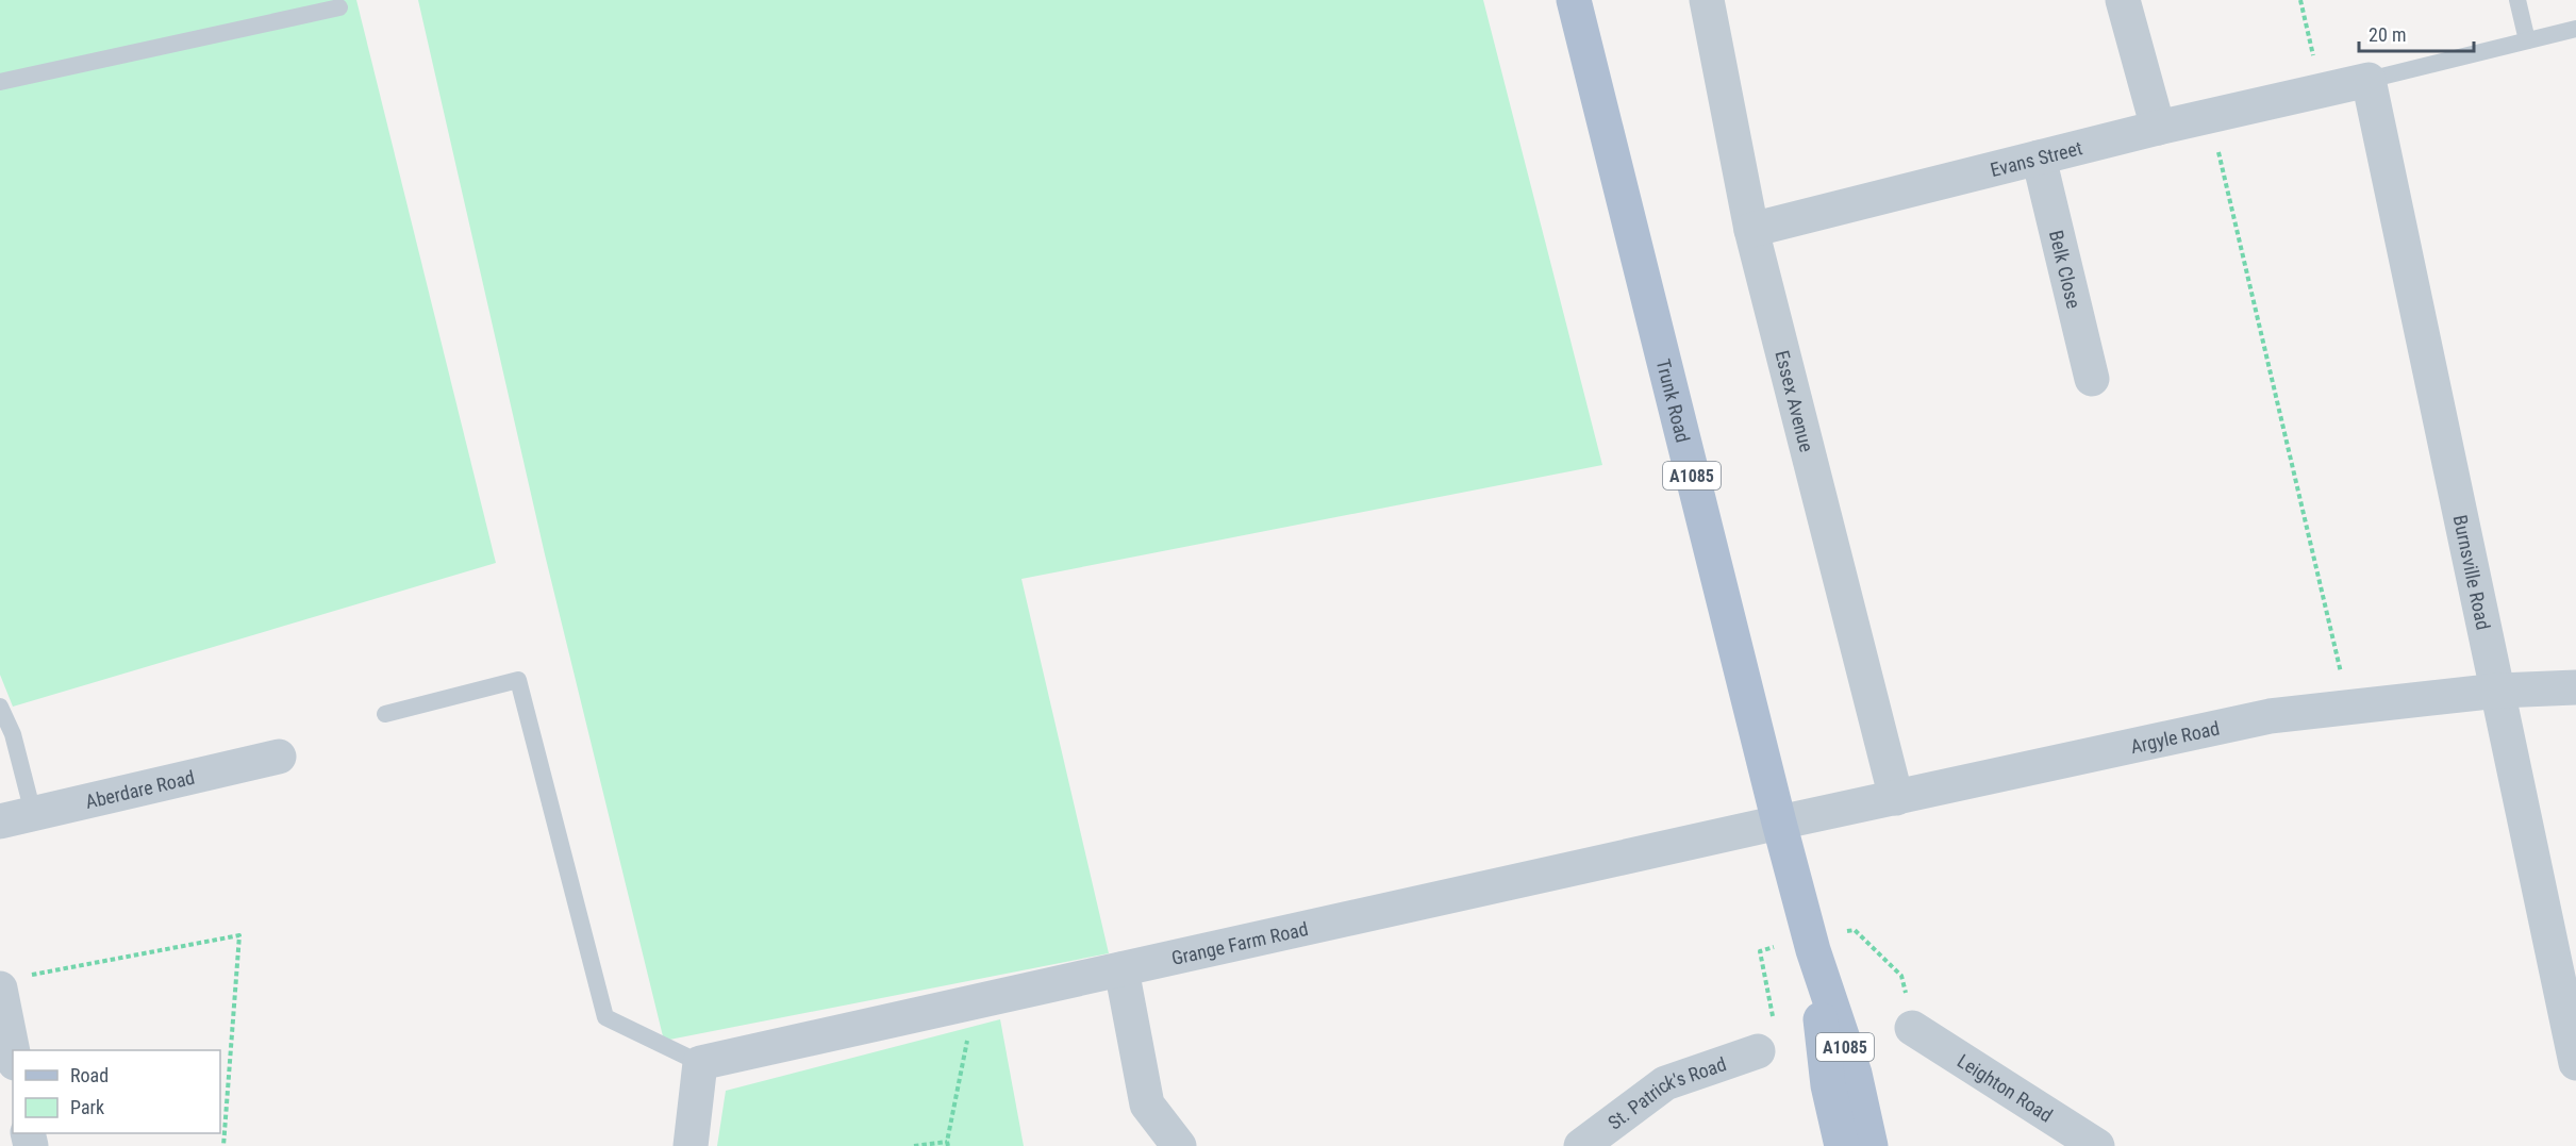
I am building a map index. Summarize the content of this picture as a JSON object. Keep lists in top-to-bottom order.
{
  "streets": {
    "main road": ["Trunk Road", "A1085"],
    "street": [
      "Evans Street",
      "Belk Close",
      "Essex Avenue",
      "Burnsville Road",
      "Argyle Road",
      "Aberdare Road",
      "Grange Farm Road",
      "Leighton Road",
      "St. Patrick's Road"
    ]
  },
  "crossings": [
    ["Evans Street", "Belk Close"],
    ["Evans Street", "Essex Avenue"],
    ["Evans Street", "Burnsville Road"],
    ["Essex Avenue", "Argyle Road"],
    ["Trunk Road", "A1085"],
    ["Trunk Road", "Argyle Road"],
    ["Trunk Road", "Grange Farm Road"],
    ["Burnsville Road", "Argyle Road"],
    ["Argyle Road", "Grange Farm Road"]
  ],
  "legend": ["Road", "Park"],
  "scale_bar": "20 m"
}
